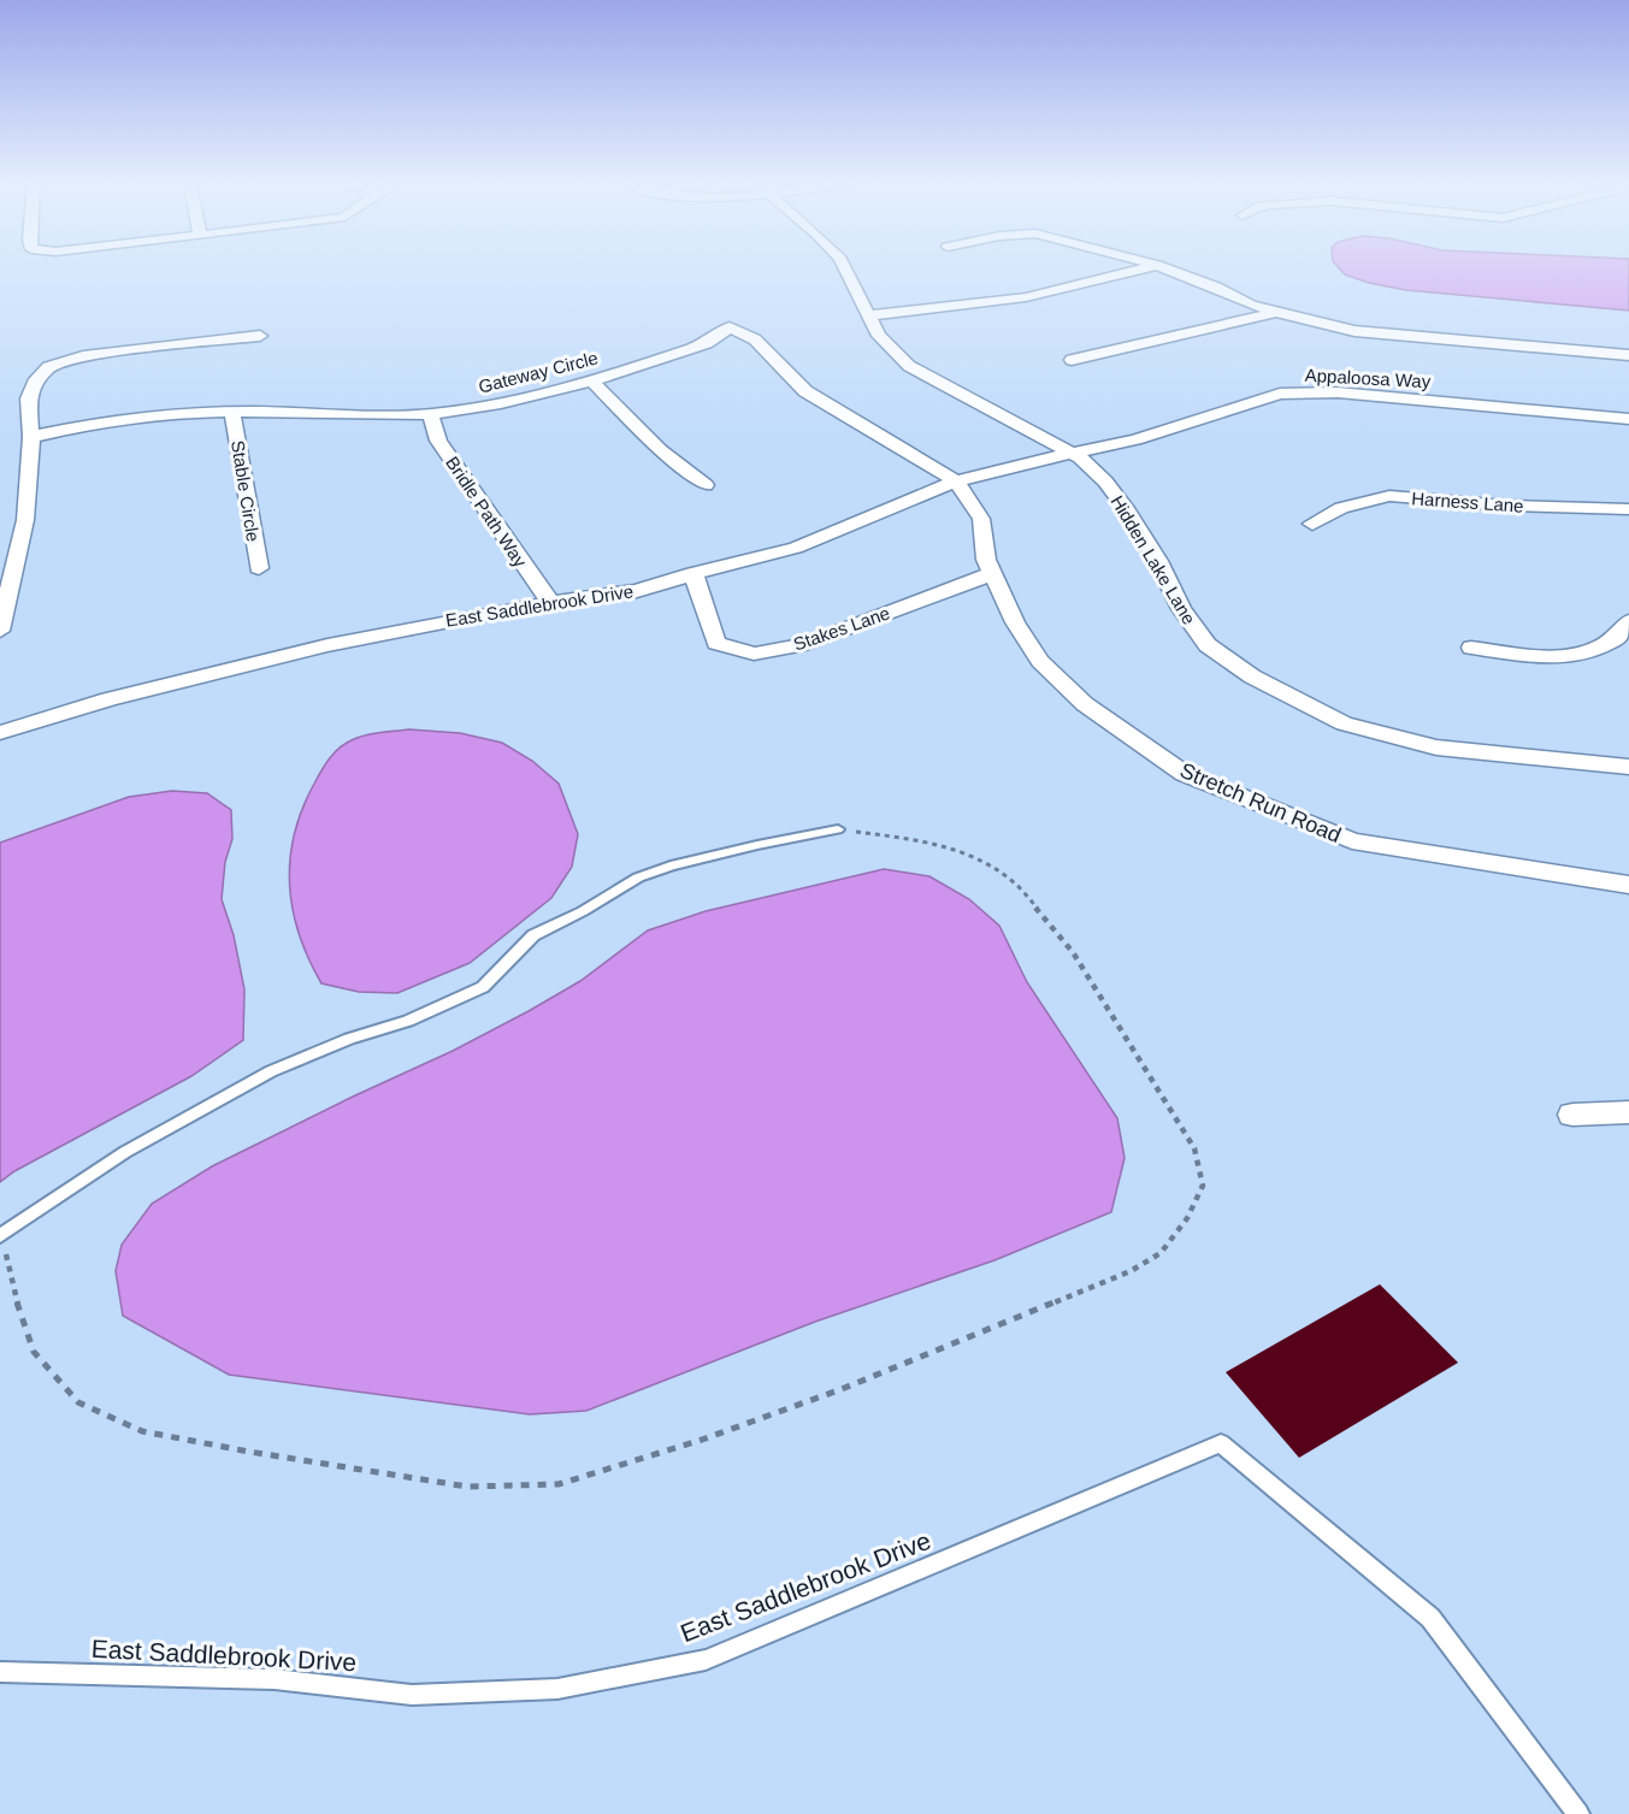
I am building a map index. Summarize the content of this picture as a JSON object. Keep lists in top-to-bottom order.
{
  "streets": {
    "street": [
      "Gateway Circle",
      "Appaloosa Way",
      "Stable Circle",
      "Harness Lane",
      "Bridle Path Way",
      "Hidden Lake Lane",
      "East Saddlebrook Drive",
      "Stakes Lane",
      "Stretch Run Road"
    ]
  },
  "crossings": [
    ["Gateway Circle", "Stable Circle"],
    ["Gateway Circle", "Bridle Path Way"],
    ["Gateway Circle", "East Saddlebrook Drive"],
    ["Gateway Circle", "Stretch Run Road"],
    ["Appaloosa Way", "Hidden Lake Lane"],
    ["Appaloosa Way", "East Saddlebrook Drive"],
    ["Bridle Path Way", "East Saddlebrook Drive"],
    ["Hidden Lake Lane", "East Saddlebrook Drive"],
    ["East Saddlebrook Drive", "Stakes Lane"],
    ["East Saddlebrook Drive", "Stretch Run Road"],
    ["Stakes Lane", "Stretch Run Road"]
  ]
}
